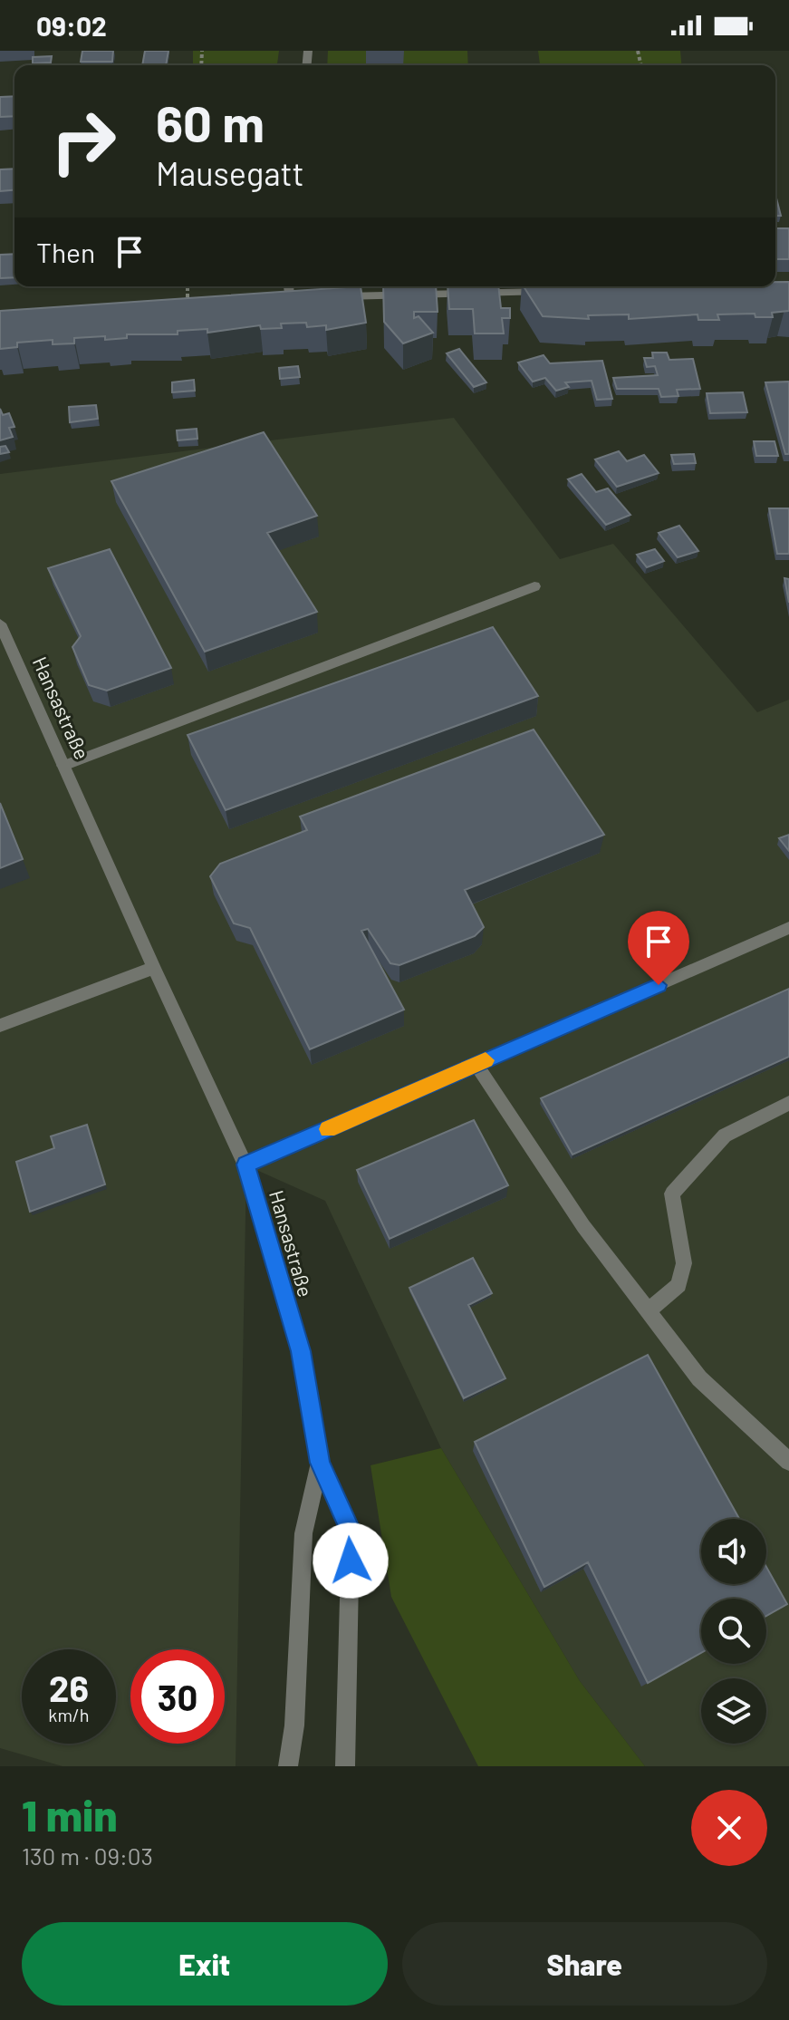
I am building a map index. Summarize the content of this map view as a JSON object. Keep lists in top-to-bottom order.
{
  "streets": {
    "street": ["Hansastraße"]
  },
  "page": {
    "status": "09:02",
    "turn": ["60 m", "Mausegatt"],
    "then": "Then",
    "speed": "26 km/h",
    "limit": "30",
    "heading": ["1 min", "130 m · 09:03"],
    "buttons": ["Exit", "Share"]
  }
}
